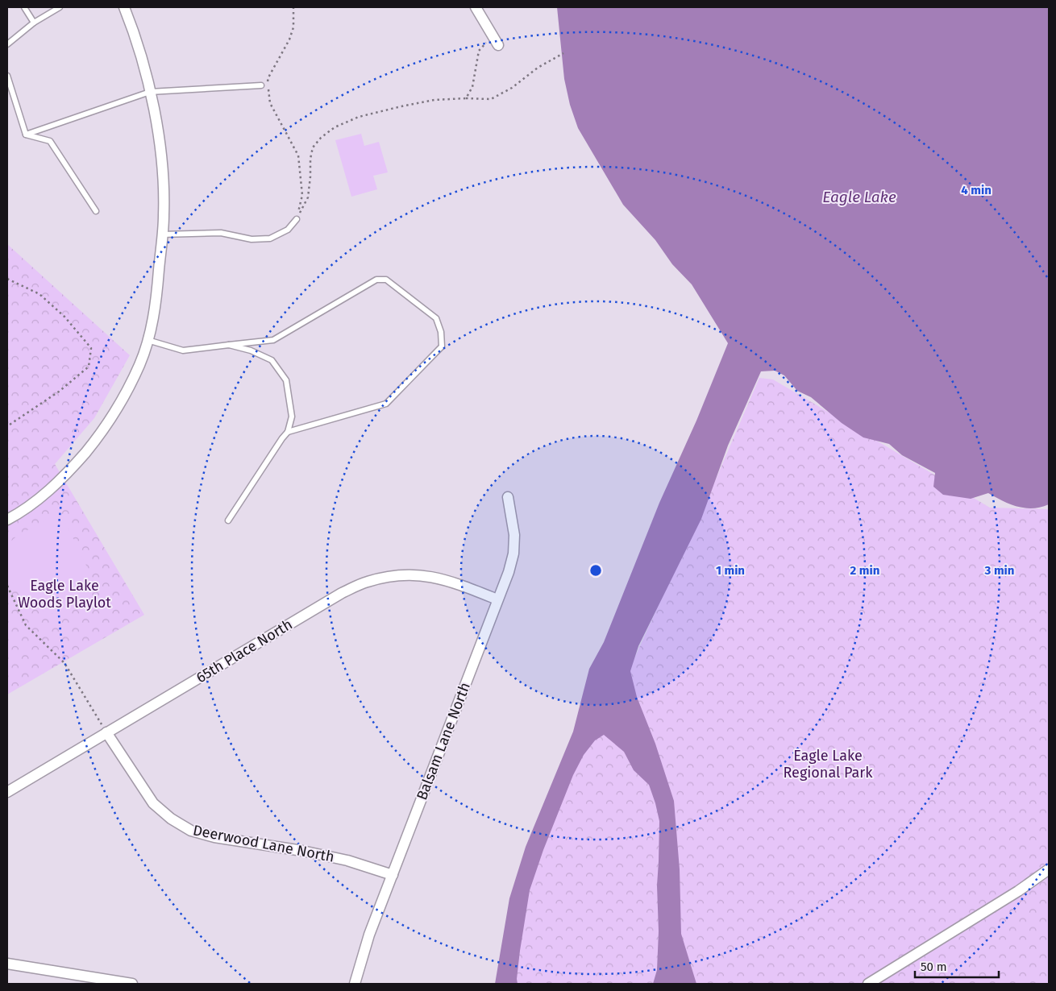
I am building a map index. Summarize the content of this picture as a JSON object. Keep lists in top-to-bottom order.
{
  "streets": {
    "street": ["65th Place North", "Balsam Lane North", "Deerwood Lane North"]
  },
  "crossings": [
    ["65th Place North", "Balsam Lane North"],
    ["65th Place North", "Deerwood Lane North"],
    ["Balsam Lane North", "Deerwood Lane North"]
  ],
  "water": ["Eagle Lake"],
  "parks": ["Eagle Lake Woods Playlot", "Eagle Lake Regional Park"],
  "scale_bar": "50 m",
  "rings": [
    "4 min",
    "1 min",
    "2 min",
    "3 min"
  ]
}
